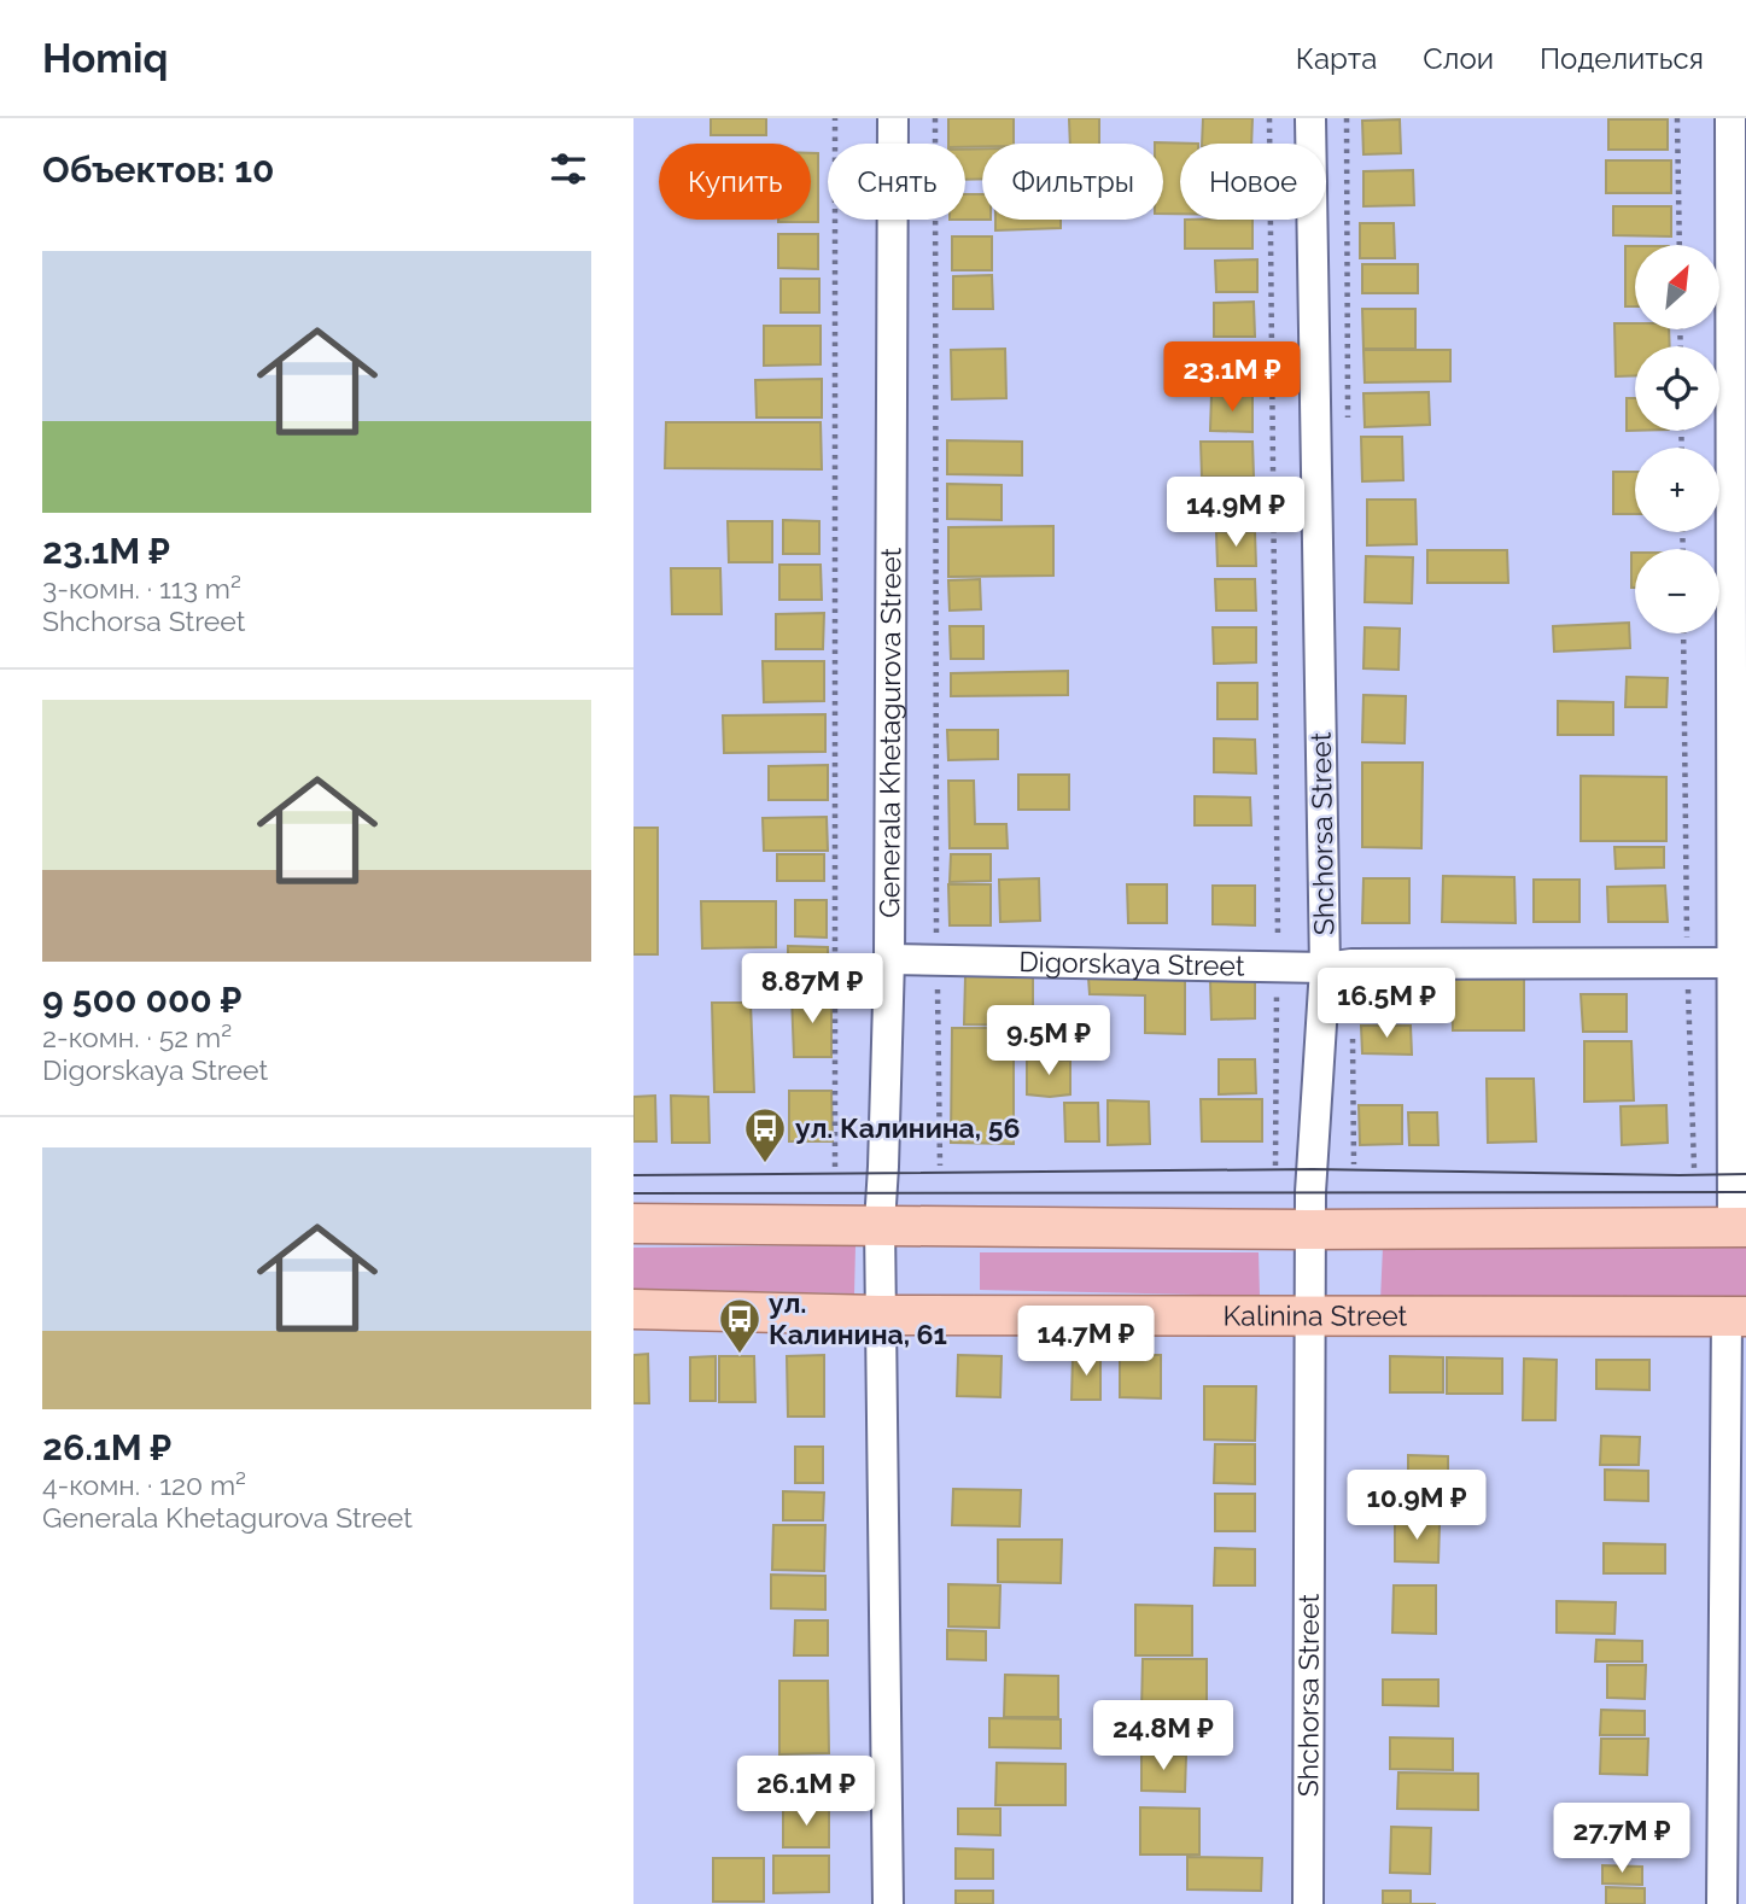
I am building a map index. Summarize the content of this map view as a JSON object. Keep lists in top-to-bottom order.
{
  "streets": {
    "main road": ["Kalinina Street"],
    "street": ["Generala Khetagurova Street", "Shchorsa Street", "Digorskaya Street"]
  },
  "crossings": [
    ["Generala Khetagurova Street", "Digorskaya Street"],
    ["Generala Khetagurova Street", "Kalinina Street"],
    ["Shchorsa Street", "Digorskaya Street"],
    ["Shchorsa Street", "Kalinina Street"]
  ],
  "places": {
    "bus stop": ["ул. Калинина, 56", "ул. Калинина, 61"]
  },
  "north": "top right",
  "page": {
    "header": "Homiq",
    "nav": ["Карта", "Слои", "Поделиться"],
    "heading": "Объектов: 10",
    "chip": [
      "Купить",
      "Снять",
      "Фильтры",
      "Новое"
    ],
    "list": [
      {
        "name": "23.1M ₽",
        "note": "3-комн. · 113 m² · Shchorsa Street"
      },
      {
        "name": "9 500 000 ₽",
        "note": "2-комн. · 52 m² · Digorskaya Street"
      },
      {
        "name": "26.1M ₽",
        "note": "4-комн. · 120 m² · Generala Khetagurova Street"
      }
    ],
    "map_buttons": ["+", "−"],
    "price": [
      "23.1M ₽",
      "14.9M ₽",
      "8.87M ₽",
      "16.5M ₽",
      "9.5M ₽",
      "14.7M ₽",
      "10.9M ₽",
      "24.8M ₽",
      "26.1M ₽",
      "27.7M ₽"
    ]
  }
}
